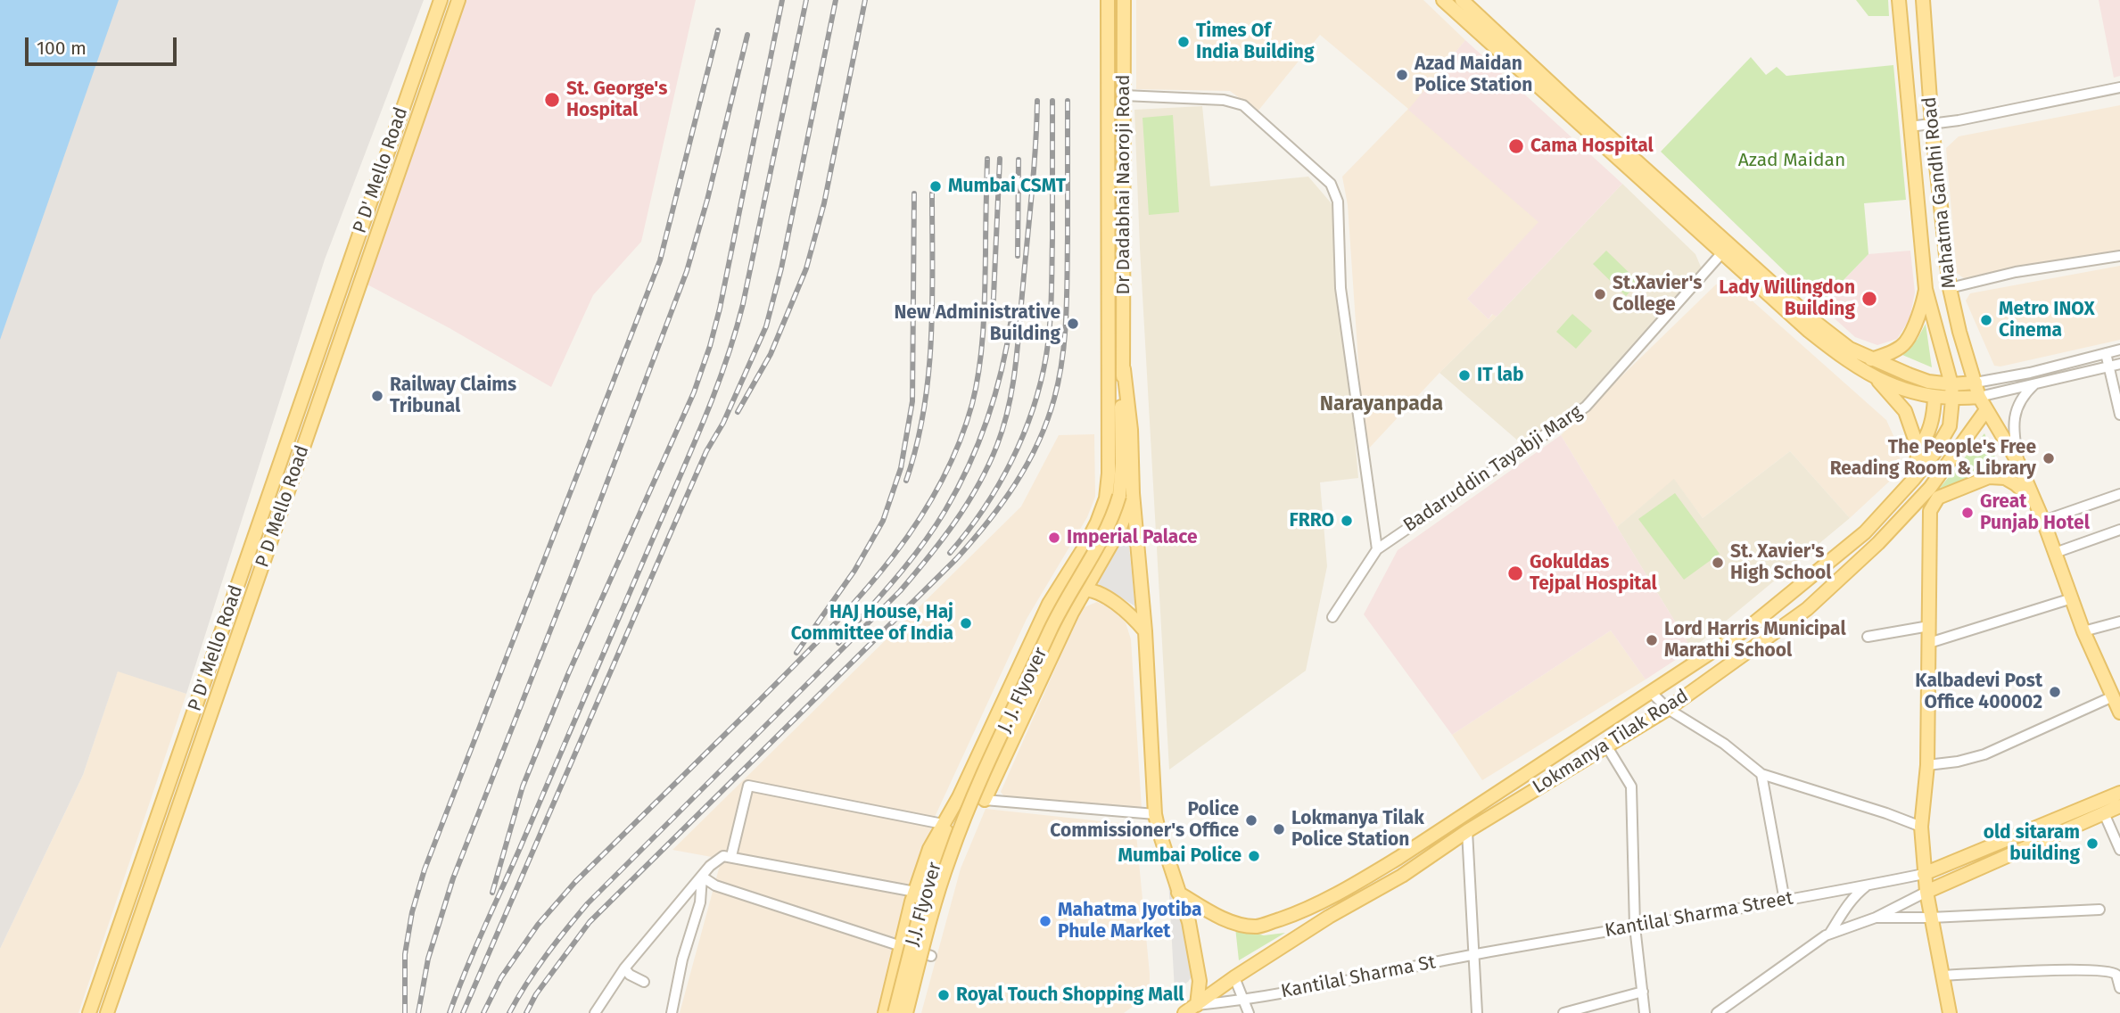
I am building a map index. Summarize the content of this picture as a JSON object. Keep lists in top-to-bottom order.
{
  "streets": {
    "main road": [
      "P D' Mello Road",
      "Dr Dadabhai Naoroji Road",
      "Mahatma Gandhi Road",
      "P D Mello Road",
      "J. J. Flyover",
      "Lokmanya Tilak Road",
      "J.J. Flyover"
    ],
    "street": ["Badaruddin Tayabji Marg", "Kantilal Sharma Street", "Kantilal Sharma St"]
  },
  "crossings": [
    ["Dr Dadabhai Naoroji Road", "J. J. Flyover"],
    ["Dr Dadabhai Naoroji Road", "J.J. Flyover"],
    ["Lokmanya Tilak Road", "Kantilal Sharma St"],
    ["Kantilal Sharma Street", "Kantilal Sharma St"]
  ],
  "districts": ["Narayanpada"],
  "parks": ["Azad Maidan"],
  "places": [
    "Times Of India Building",
    "Azad Maidan Police Station",
    "St. George's Hospital",
    "Cama Hospital",
    "Mumbai CSMT",
    "St.Xavier's College",
    "Lady Willingdon Building",
    "Metro INOX Cinema",
    "New Administrative Building",
    "IT lab",
    "Railway Claims Tribunal",
    "The People's Free Reading Room & Library",
    "Great Punjab Hotel",
    "FRRO",
    "Imperial Palace",
    "St. Xavier's High School",
    "Gokuldas Tejpal Hospital",
    "HAJ House, Haj Committee of India",
    "Lord Harris Municipal Marathi School",
    "Kalbadevi Post Office 400002",
    "Police Commissioner's Office",
    "Lokmanya Tilak Police Station",
    "old sitaram building",
    "Mumbai Police",
    "Mahatma Jyotiba Phule Market",
    "Royal Touch Shopping Mall"
  ],
  "scale_bar": "100 m"
}
